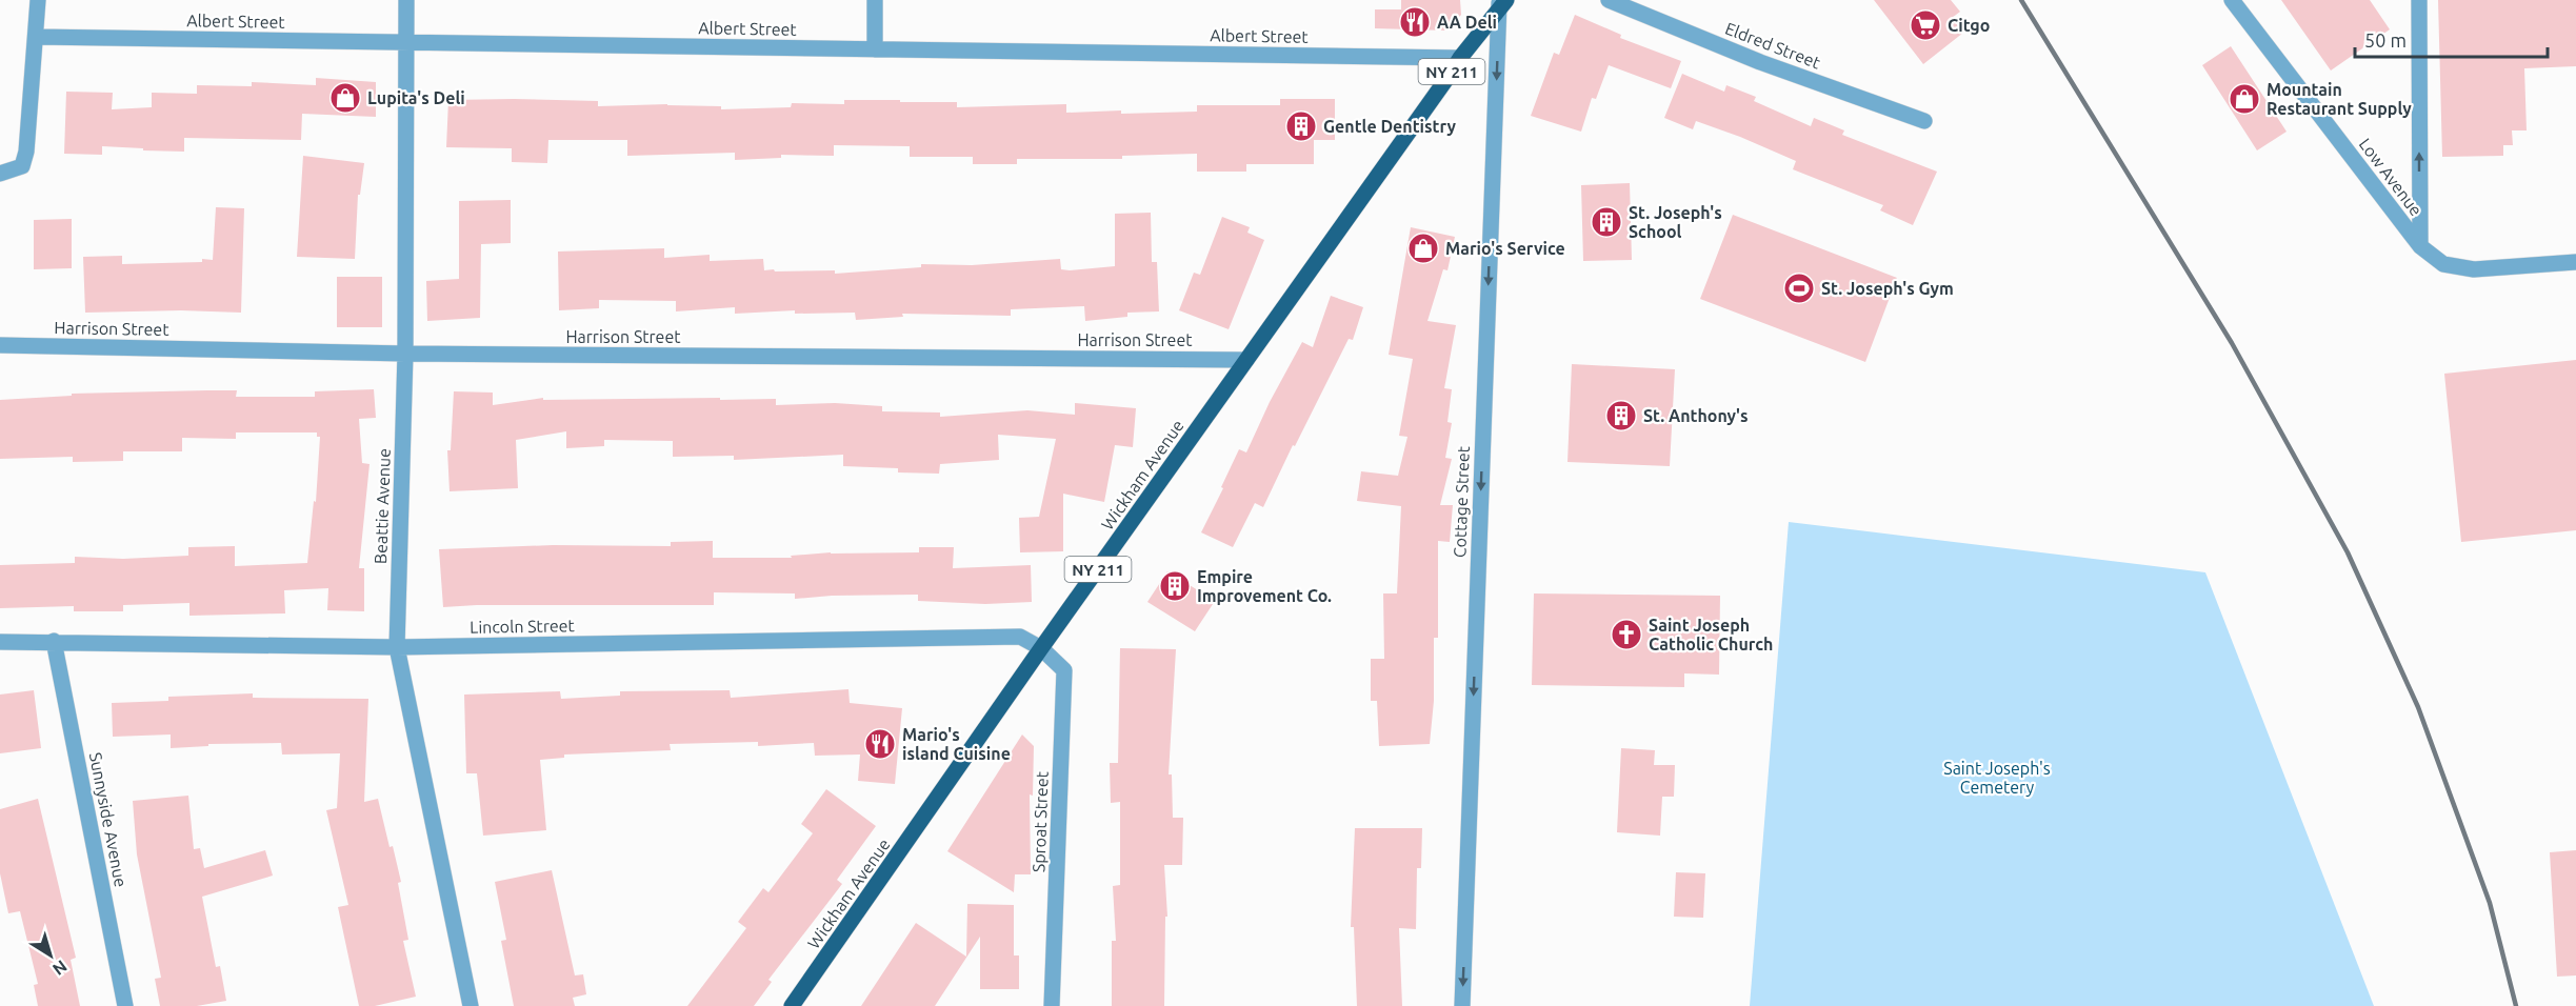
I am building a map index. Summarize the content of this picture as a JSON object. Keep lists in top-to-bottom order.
{
  "streets": {
    "main road": ["NY 211", "Wickham Avenue"],
    "street": [
      "Albert Street",
      "Eldred Street",
      "Low Avenue",
      "Harrison Street",
      "Cottage Street",
      "Beattie Avenue",
      "Lincoln Street",
      "Sunnyside Avenue",
      "Sproat Street"
    ]
  },
  "crossings": [
    ["Albert Street", "Wickham Avenue"],
    ["Albert Street", "Beattie Avenue"],
    ["Harrison Street", "Wickham Avenue"],
    ["Harrison Street", "Beattie Avenue"],
    ["Wickham Avenue", "Cottage Street"],
    ["Wickham Avenue", "Lincoln Street"],
    ["Wickham Avenue", "Sproat Street"],
    ["Beattie Avenue", "Lincoln Street"],
    ["Lincoln Street", "Sunnyside Avenue"],
    ["Lincoln Street", "Sproat Street"]
  ],
  "one_way": ["Cottage Street"],
  "parks": ["Saint Joseph's Cemetery"],
  "places": {
    "restaurant": ["AA Deli", "Mario's island Cuisine"],
    "supermarket": ["Citgo"],
    "shop": ["Lupita's Deli", "Mountain Restaurant Supply", "Mario's Service"],
    "building": [
      "Gentle Dentistry",
      "St. Joseph's School",
      "St. Anthony's",
      "Empire Improvement Co."
    ],
    "sports": ["St. Joseph's Gym"],
    "church": ["Saint Joseph Catholic Church"]
  },
  "scale_bar": "50 m",
  "north": "bottom right"
}
